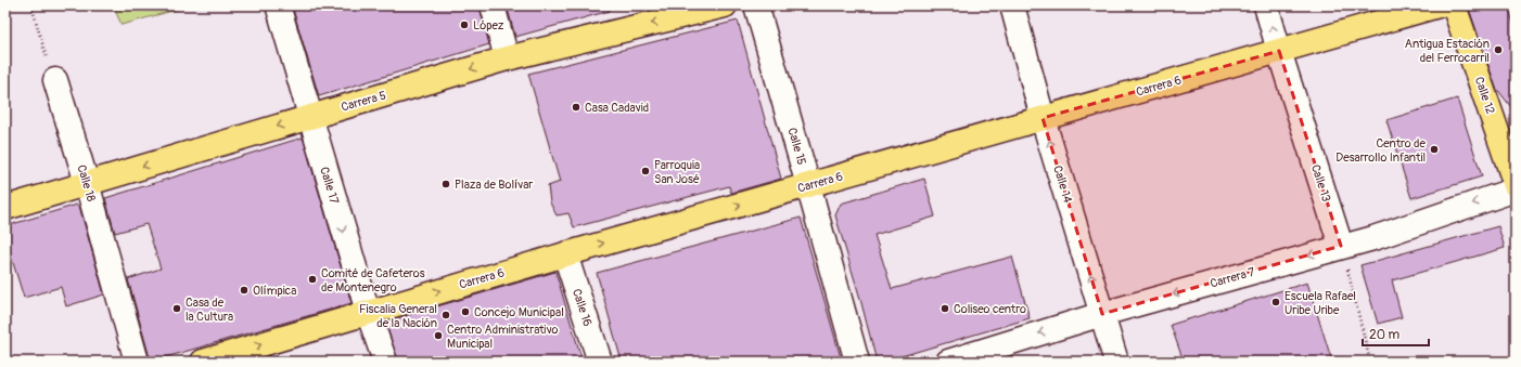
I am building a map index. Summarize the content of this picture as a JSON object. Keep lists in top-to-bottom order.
{
  "streets": {
    "main road": ["Carrera 6", "Calle 12", "Carrera 5"],
    "street": [
      "Calle 15",
      "Calle 18",
      "Calle 13",
      "Calle 14",
      "Calle 17",
      "Carrera 7",
      "Calle 16"
    ]
  },
  "crossings": [
    ["Carrera 6", "Calle 15"],
    ["Carrera 6", "Calle 13"],
    ["Carrera 6", "Calle 14"],
    ["Carrera 6", "Calle 17"],
    ["Carrera 6", "Calle 16"],
    ["Carrera 5", "Calle 18"],
    ["Carrera 5", "Calle 17"],
    ["Calle 13", "Carrera 7"],
    ["Calle 14", "Carrera 7"]
  ],
  "one_way": [
    "Carrera 6",
    "Carrera 5",
    "Calle 14",
    "Calle 17",
    "Carrera 7"
  ],
  "places": [
    "López",
    "Antigua Estación del Ferrocarril",
    "Casa Cadavid",
    "Centro de Desarrollo Infantil",
    "Parroquia San José",
    "Plaza de Bolívar",
    "Comité de Cafeteros de Montenegro",
    "Olímpica",
    "Escuela Rafael Uribe Uribe",
    "Casa de la Cultura",
    "Coliseo centro",
    "Concejo Municipal",
    "Fiscalia General de la Nación",
    "Centro Administrativo Municipal"
  ],
  "scale_bar": "20 m"
}
